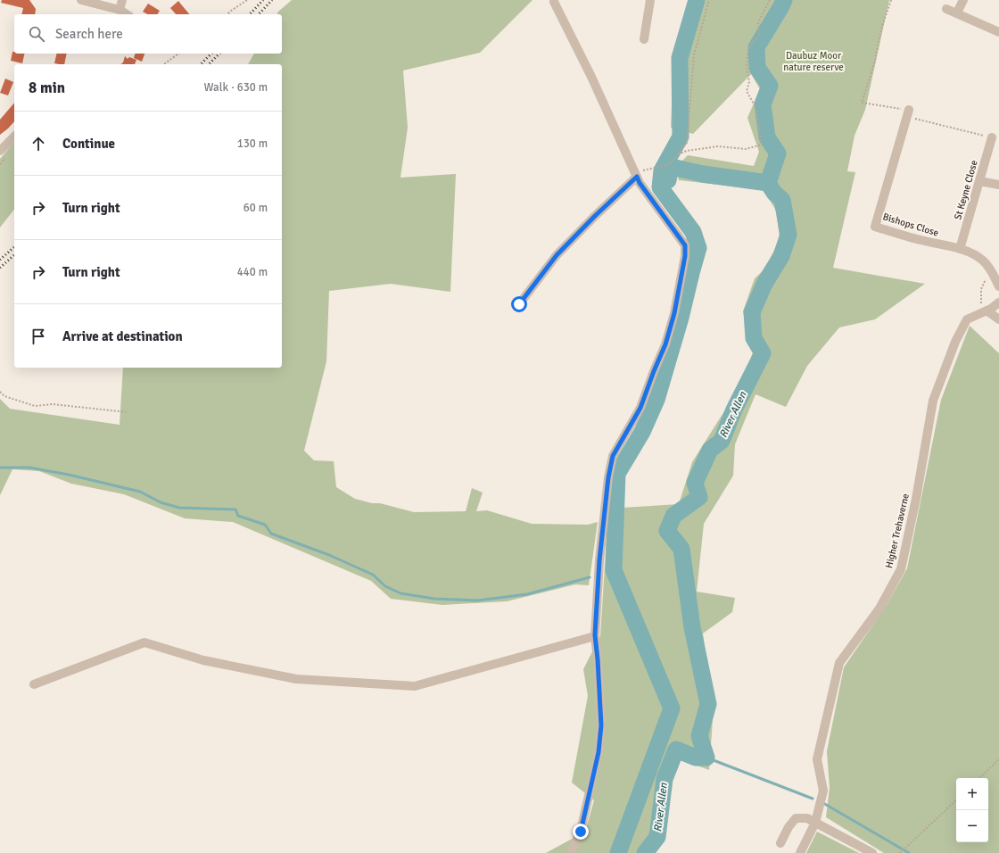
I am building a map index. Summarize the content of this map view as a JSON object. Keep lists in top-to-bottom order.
{
  "streets": {
    "street": ["St Keyne Close", "Bishops Close", "Higher Trehaverne"]
  },
  "crossings": [
    ["St Keyne Close", "Bishops Close"]
  ],
  "water": ["River Allen"],
  "parks": ["Daubuz Moor nature reserve"],
  "page": {
    "search": "Search here",
    "heading": ["8 min", "Walk · 630 m"],
    "list": [
      ["Continue", "130 m"],
      ["Turn right", "60 m"],
      ["Turn right", "440 m"],
      "Arrive at destination"
    ],
    "map_buttons": ["+", "−"]
  }
}
